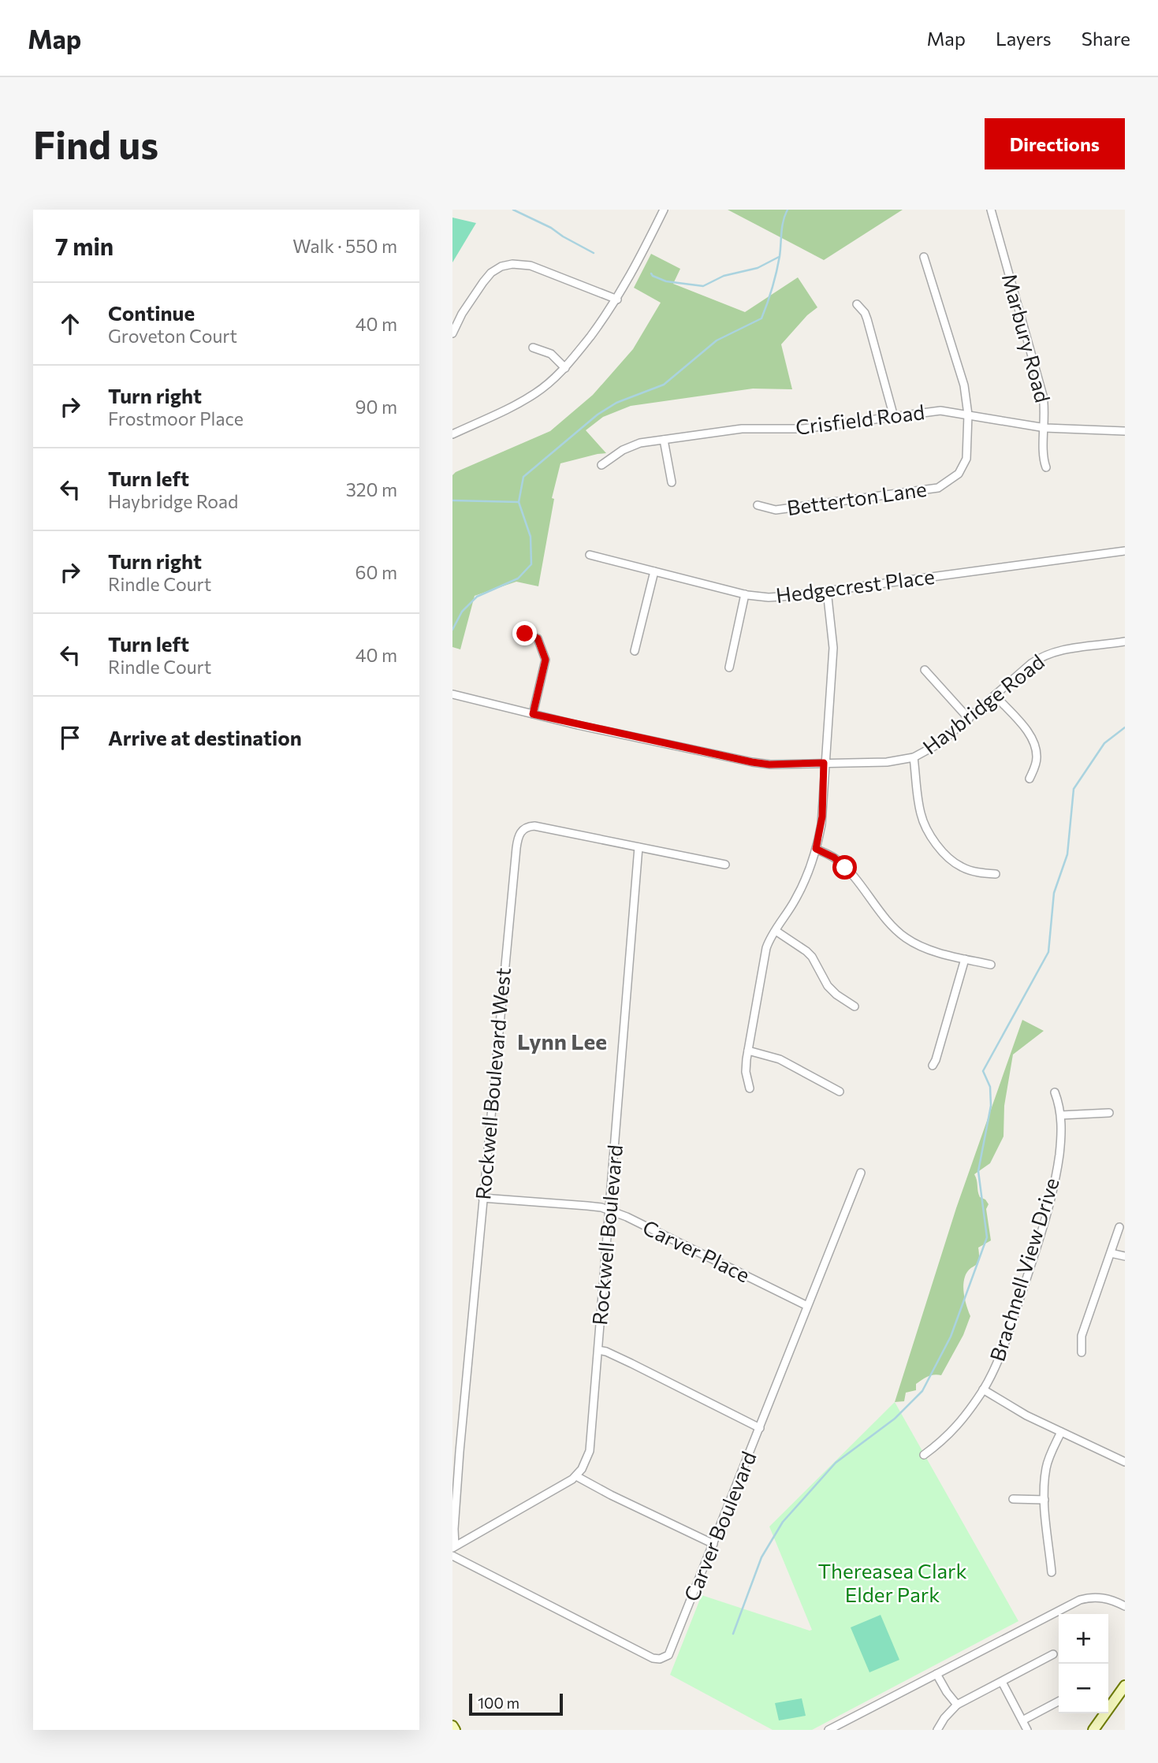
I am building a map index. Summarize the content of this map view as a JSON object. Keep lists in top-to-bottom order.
{
  "streets": {
    "street": [
      "Marbury Road",
      "Crisfield Road",
      "Betterton Lane",
      "Hedgecrest Place",
      "Haybridge Road",
      "Rockwell Boulevard West",
      "Rockwell Boulevard",
      "Carver Place",
      "Brachnell View Drive",
      "Carver Boulevard"
    ]
  },
  "crossings": [
    ["Marbury Road", "Crisfield Road"],
    ["Crisfield Road", "Betterton Lane"],
    ["Rockwell Boulevard West", "Rockwell Boulevard"],
    ["Rockwell Boulevard West", "Carver Place"],
    ["Rockwell Boulevard", "Carver Place"],
    ["Carver Place", "Carver Boulevard"]
  ],
  "districts": ["Lynn Lee"],
  "parks": ["Thereasea Clark Elder Park"],
  "scale_bar": "100 m",
  "page": {
    "header": "Map",
    "nav": ["Map", "Layers", "Share"],
    "buttons": "Directions",
    "title": "Find us",
    "heading": ["7 min", "Walk · 550 m"],
    "list": [
      ["Continue", "Groveton Court", "40 m"],
      ["Turn right", "Frostmoor Place", "90 m"],
      ["Turn left", "Haybridge Road", "320 m"],
      ["Turn right", "Rindle Court", "60 m"],
      ["Turn left", "Rindle Court", "40 m"],
      "Arrive at destination"
    ],
    "map_buttons": ["+", "−"],
    "scale": "100 m"
  }
}
